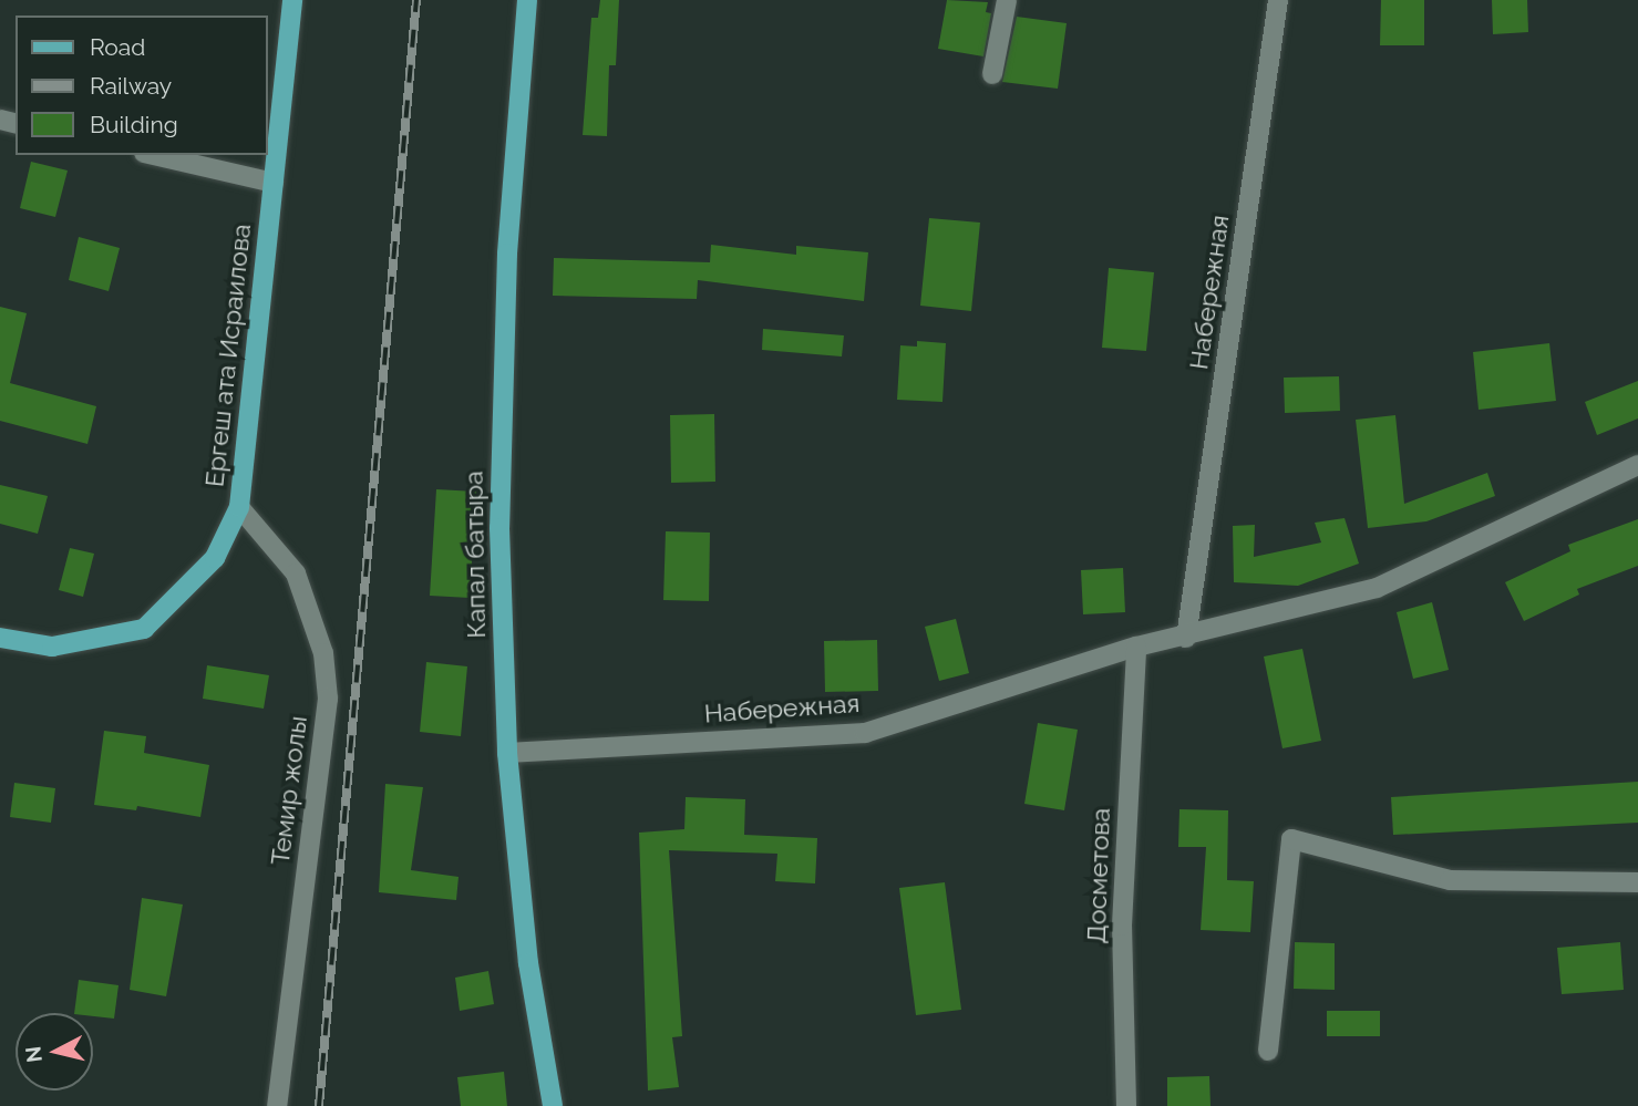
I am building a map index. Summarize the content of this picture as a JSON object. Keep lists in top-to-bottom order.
{
  "streets": {
    "main road": ["Ергеш ата Исраилова", "Капал батыра"],
    "street": ["Набережная", "Темир жолы", "Досметова"]
  },
  "crossings": [
    ["Набережная", "Капал батыра"],
    ["Набережная", "Досметова"],
    ["Ергеш ата Исраилова", "Темир жолы"]
  ],
  "legend": ["Road", "Railway", "Building"],
  "north": "left"
}
